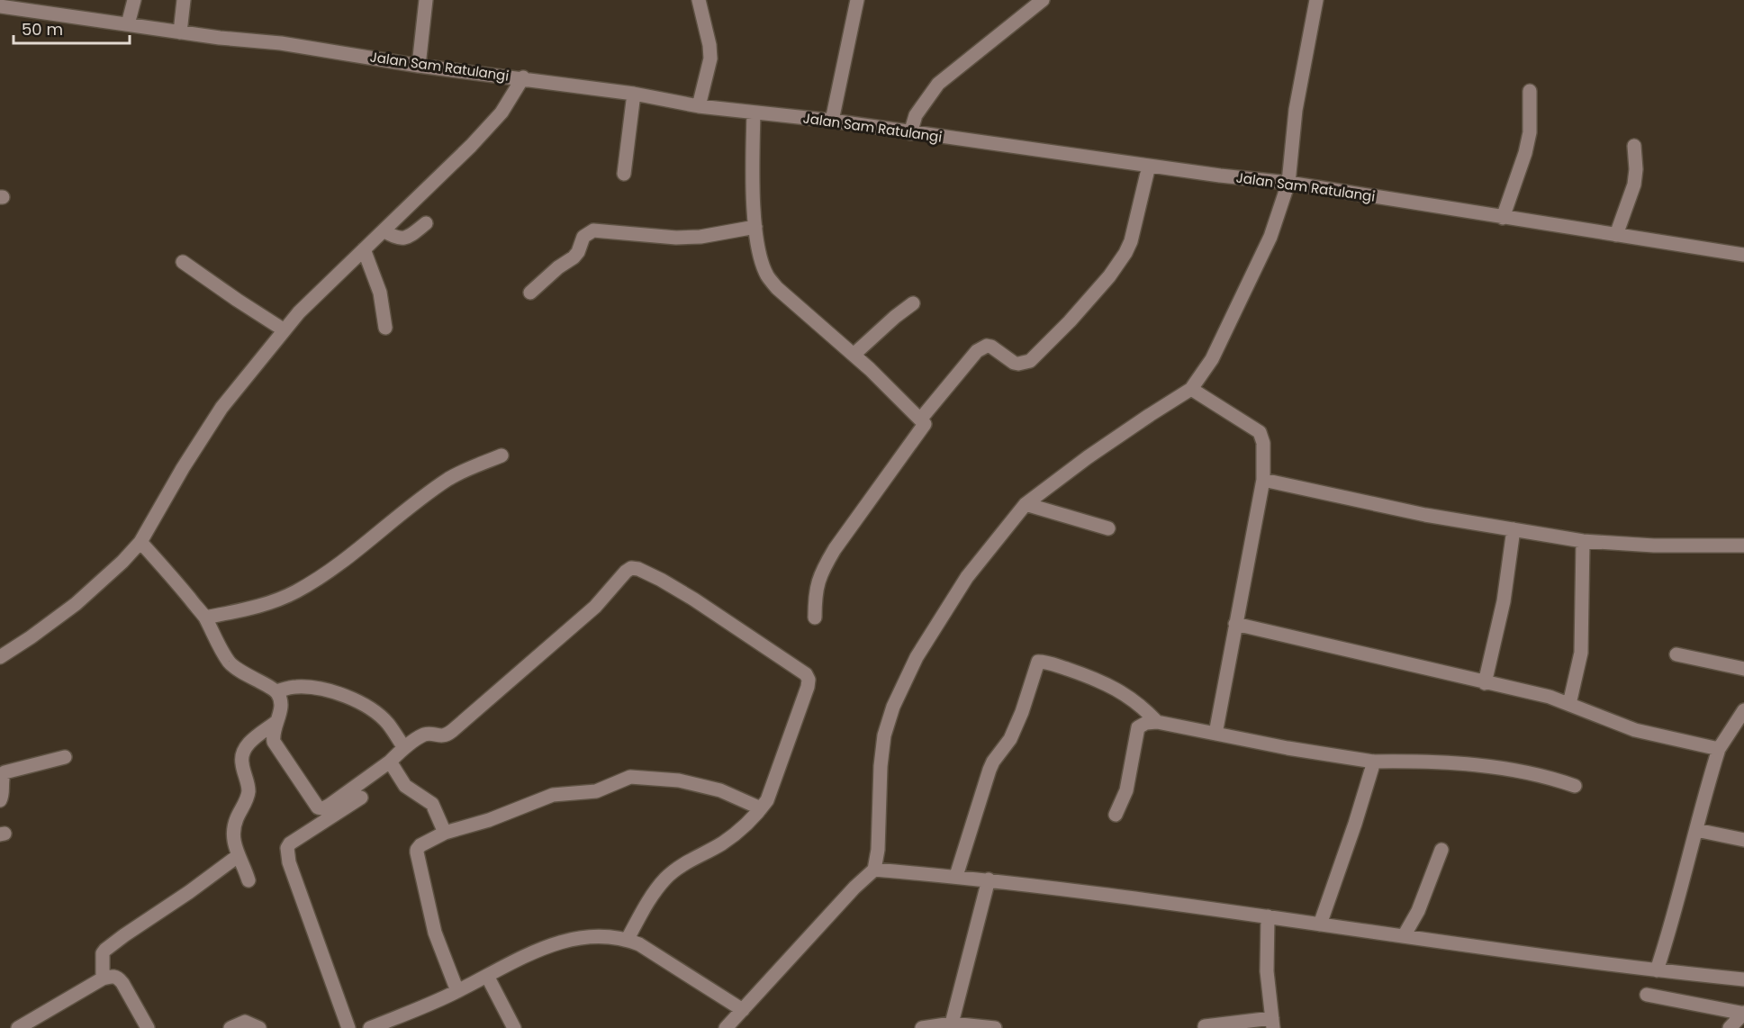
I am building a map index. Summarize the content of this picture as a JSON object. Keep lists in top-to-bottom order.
{
  "streets": {
    "street": ["Jalan Sam Ratulangi"]
  },
  "scale_bar": "50 m"
}
